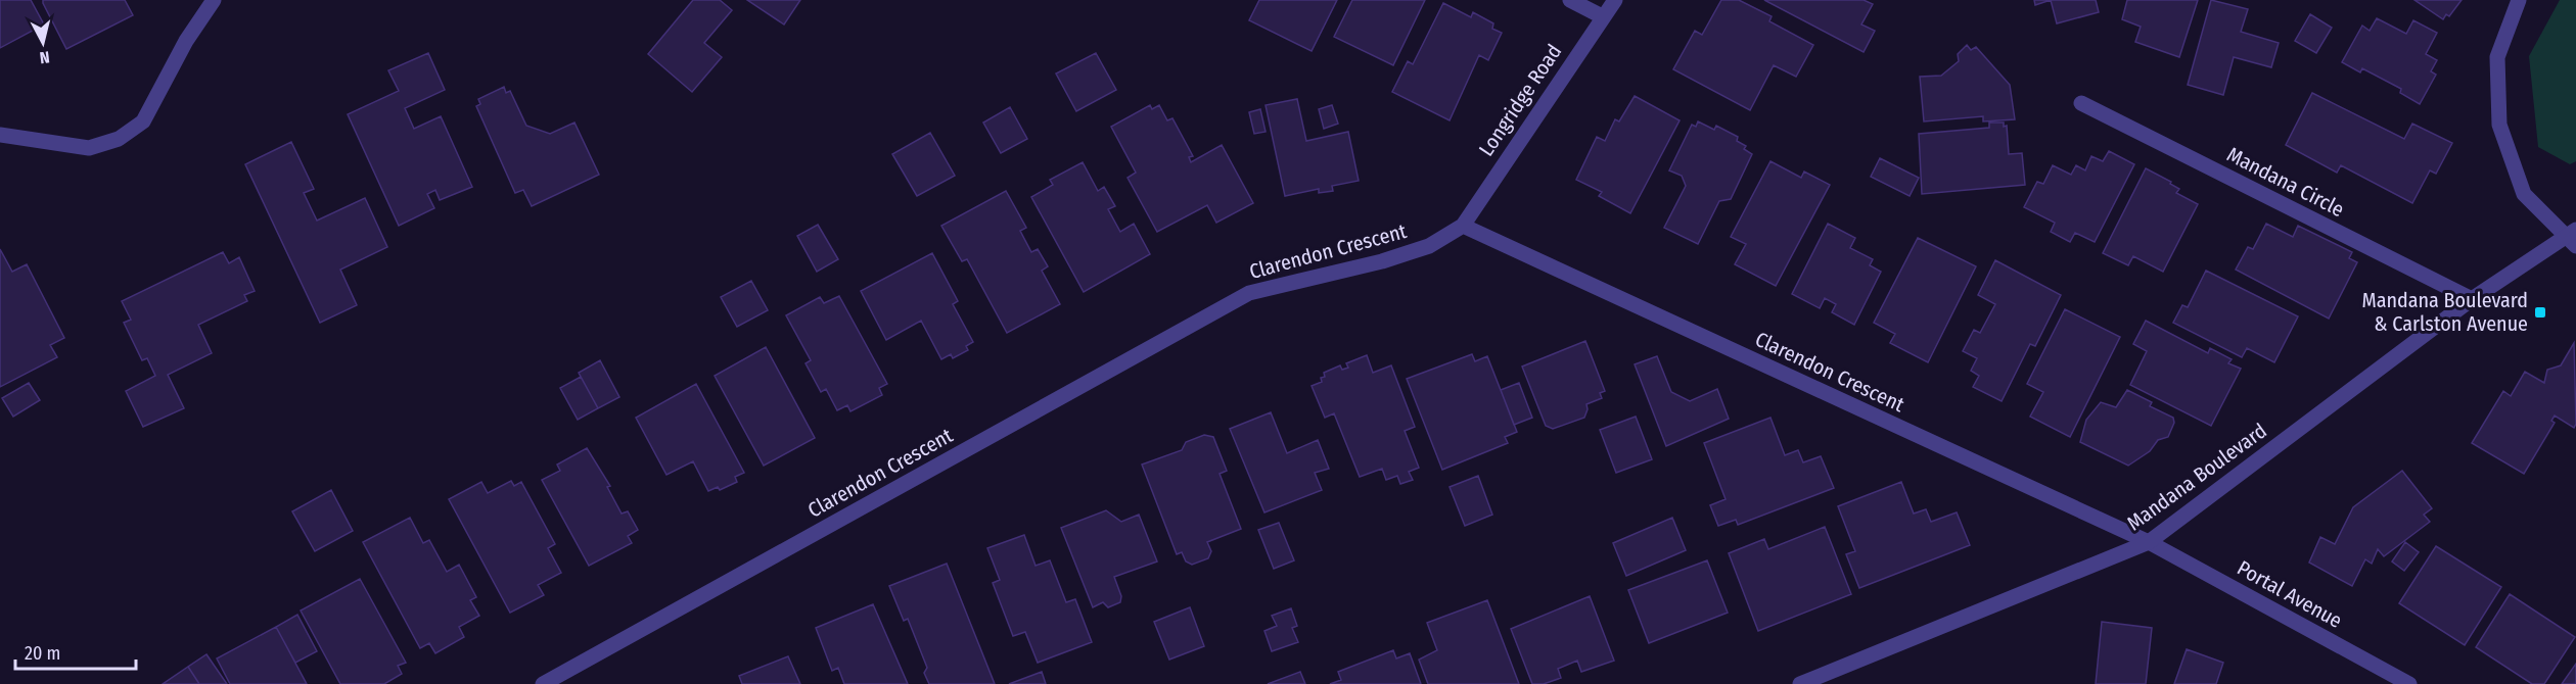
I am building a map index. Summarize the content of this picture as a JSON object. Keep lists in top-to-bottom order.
{
  "streets": {
    "street": [
      "Longridge Road",
      "Mandana Circle",
      "Clarendon Crescent",
      "Mandana Boulevard",
      "Portal Avenue"
    ]
  },
  "crossings": [
    ["Longridge Road", "Clarendon Crescent"],
    ["Mandana Circle", "Mandana Boulevard"],
    ["Clarendon Crescent", "Mandana Boulevard"],
    ["Clarendon Crescent", "Portal Avenue"],
    ["Mandana Boulevard", "Portal Avenue"]
  ],
  "places": {
    "transit": ["Mandana Boulevard & Carlston Avenue"]
  },
  "scale_bar": "20 m",
  "north": "bottom"
}
